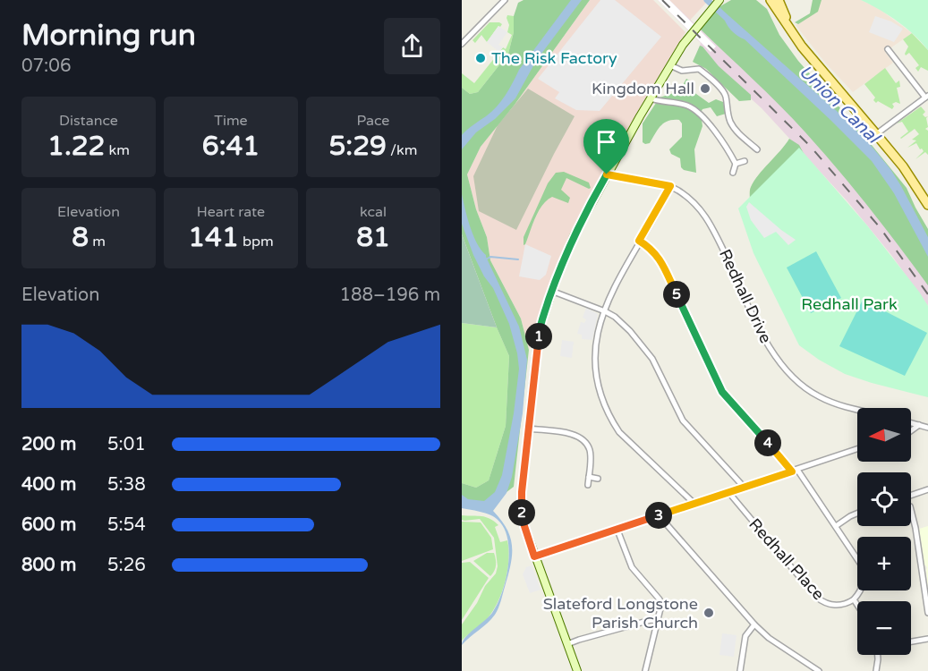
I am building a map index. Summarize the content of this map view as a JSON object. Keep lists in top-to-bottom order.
{
  "streets": {
    "street": ["Redhall Drive", "Redhall Place"]
  },
  "water": ["Union Canal"],
  "parks": ["Redhall Park"],
  "places": ["The Risk Factory", "Kingdom Hall", "Slateford Longstone Parish Church"],
  "north": "left",
  "page": {
    "heading": ["Morning run", "07:06"],
    "stats": [
      ["Distance", "1.22 km"],
      ["Time", "6:41"],
      ["Pace", "5:29 /km"],
      ["Elevation", "8 m"],
      ["Heart rate", "141 bpm"],
      ["kcal", "81"]
    ],
    "chart": ["Elevation", "188–196 m"],
    "pins": [
      "5",
      "1",
      "4",
      "2",
      "3"
    ],
    "map_buttons": ["+", "−"],
    "list": [
      {
        "name": "200 m",
        "note": "5:01"
      },
      {
        "name": "400 m",
        "note": "5:38"
      },
      {
        "name": "600 m",
        "note": "5:54"
      },
      {
        "name": "800 m",
        "note": "5:26"
      }
    ]
  }
}
